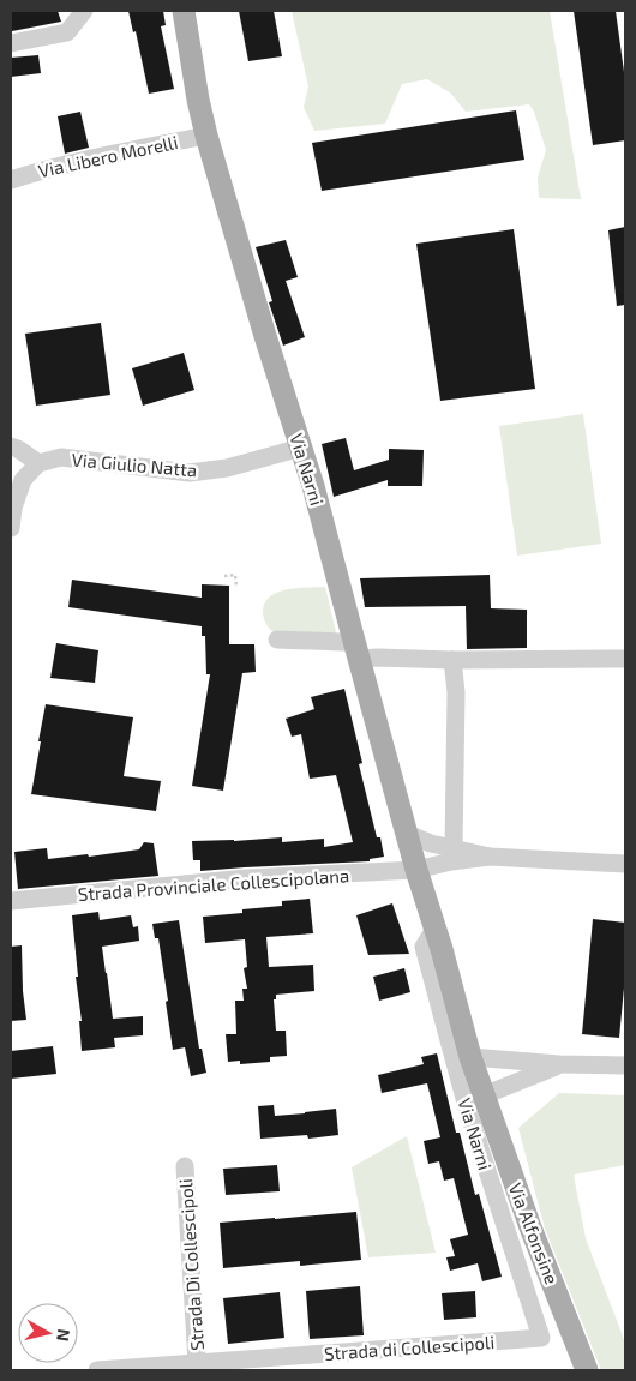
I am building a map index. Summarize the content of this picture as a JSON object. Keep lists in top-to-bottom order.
{
  "streets": {
    "main road": ["Via Narni", "Via Alfonsine"],
    "street": [
      "Via Libero Morelli",
      "Via Giulio Natta",
      "Strada Provinciale Collescipolana",
      "Strada Di Collescipoli",
      "Strada di Collescipoli"
    ]
  },
  "crossings": [
    ["Via Libero Morelli", "Via Narni"],
    ["Via Giulio Natta", "Via Narni"],
    ["Via Narni", "Strada Provinciale Collescipolana"],
    ["Via Narni", "Via Alfonsine"],
    ["Via Narni", "Strada di Collescipoli"],
    ["Strada Di Collescipoli", "Strada di Collescipoli"]
  ],
  "north": "right"
}
